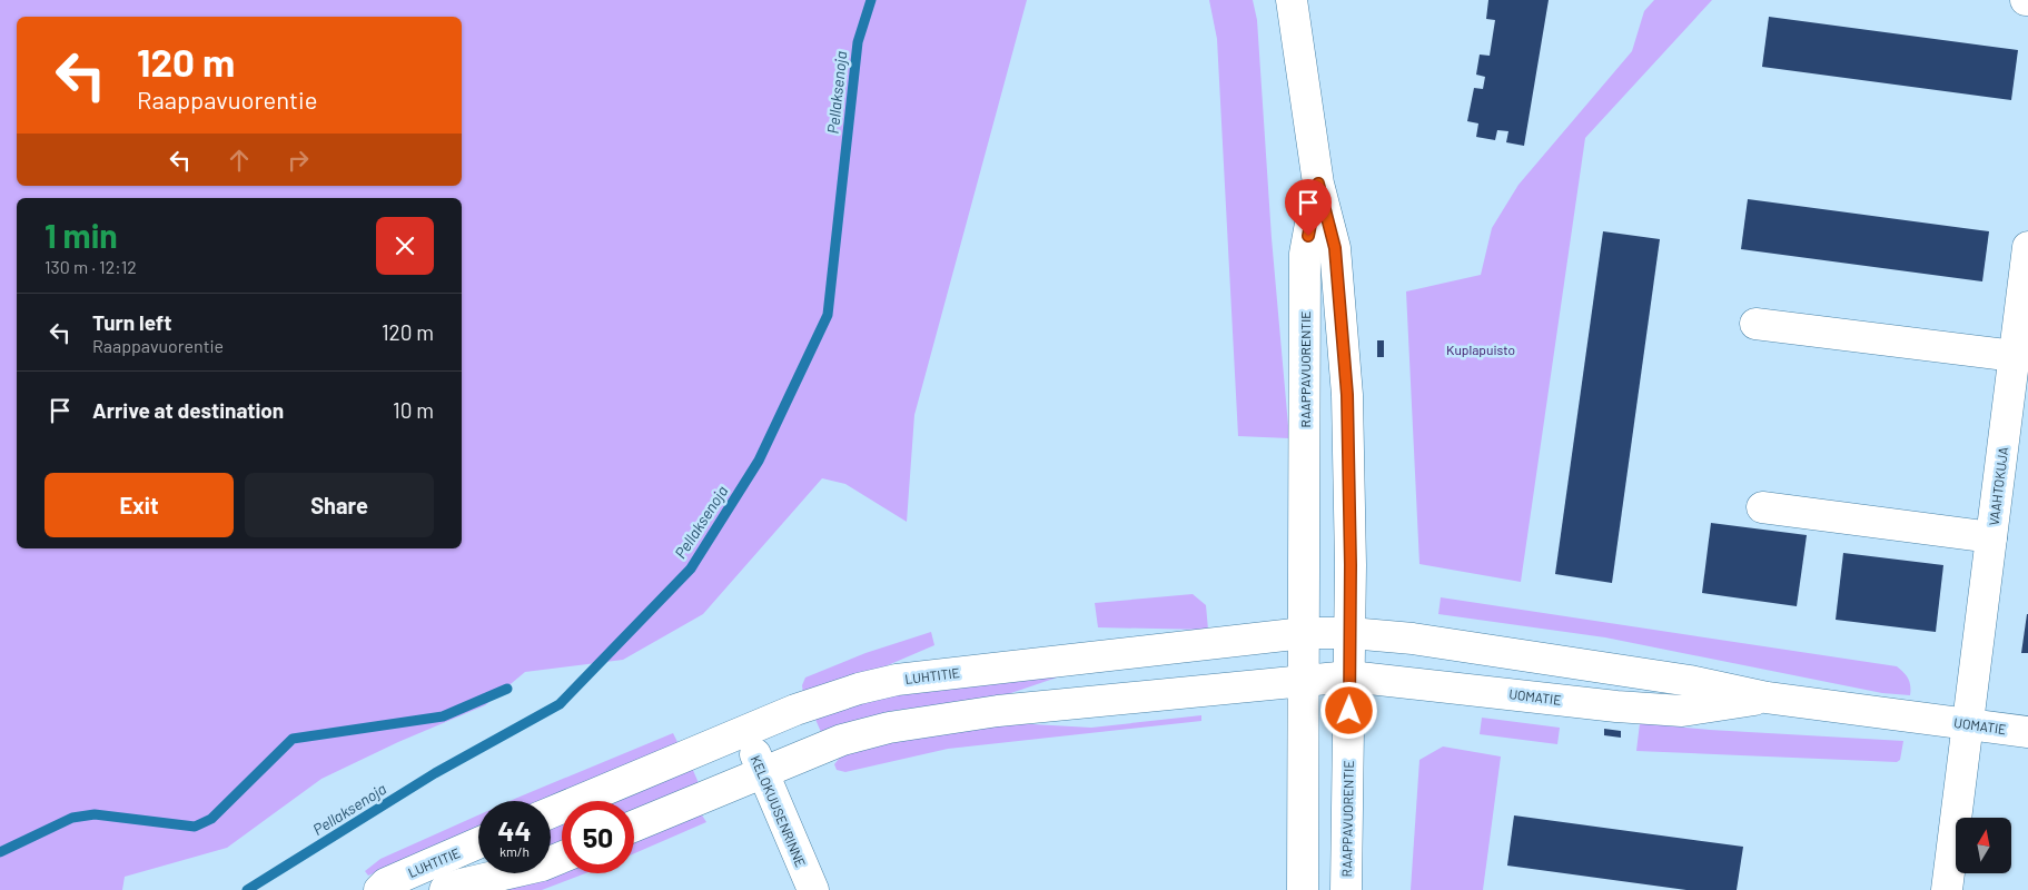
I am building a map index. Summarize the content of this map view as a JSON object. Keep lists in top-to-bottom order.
{
  "streets": {
    "street": [
      "RAAPPAVUORENTIE",
      "VAAHTOKUJA",
      "LUHTITIE",
      "UOMATIE",
      "KELOKUUSENRINNE"
    ]
  },
  "crossings": [
    ["RAAPPAVUORENTIE", "LUHTITIE"],
    ["RAAPPAVUORENTIE", "UOMATIE"],
    ["VAAHTOKUJA", "UOMATIE"],
    ["LUHTITIE", "UOMATIE"],
    ["LUHTITIE", "KELOKUUSENRINNE"]
  ],
  "water": ["Pellaksenoja"],
  "parks": ["Kuplapuisto"],
  "north": "top",
  "page": {
    "turn": ["120 m", "Raappavuorentie"],
    "heading": ["1 min", "130 m · 12:12"],
    "list": [
      {
        "name": "Turn left",
        "note": "Raappavuorentie",
        "value": "120 m"
      },
      {
        "name": "Arrive at destination",
        "value": "10 m"
      }
    ],
    "buttons": ["Exit", "Share"],
    "speed": "44 km/h",
    "limit": "50"
  }
}
